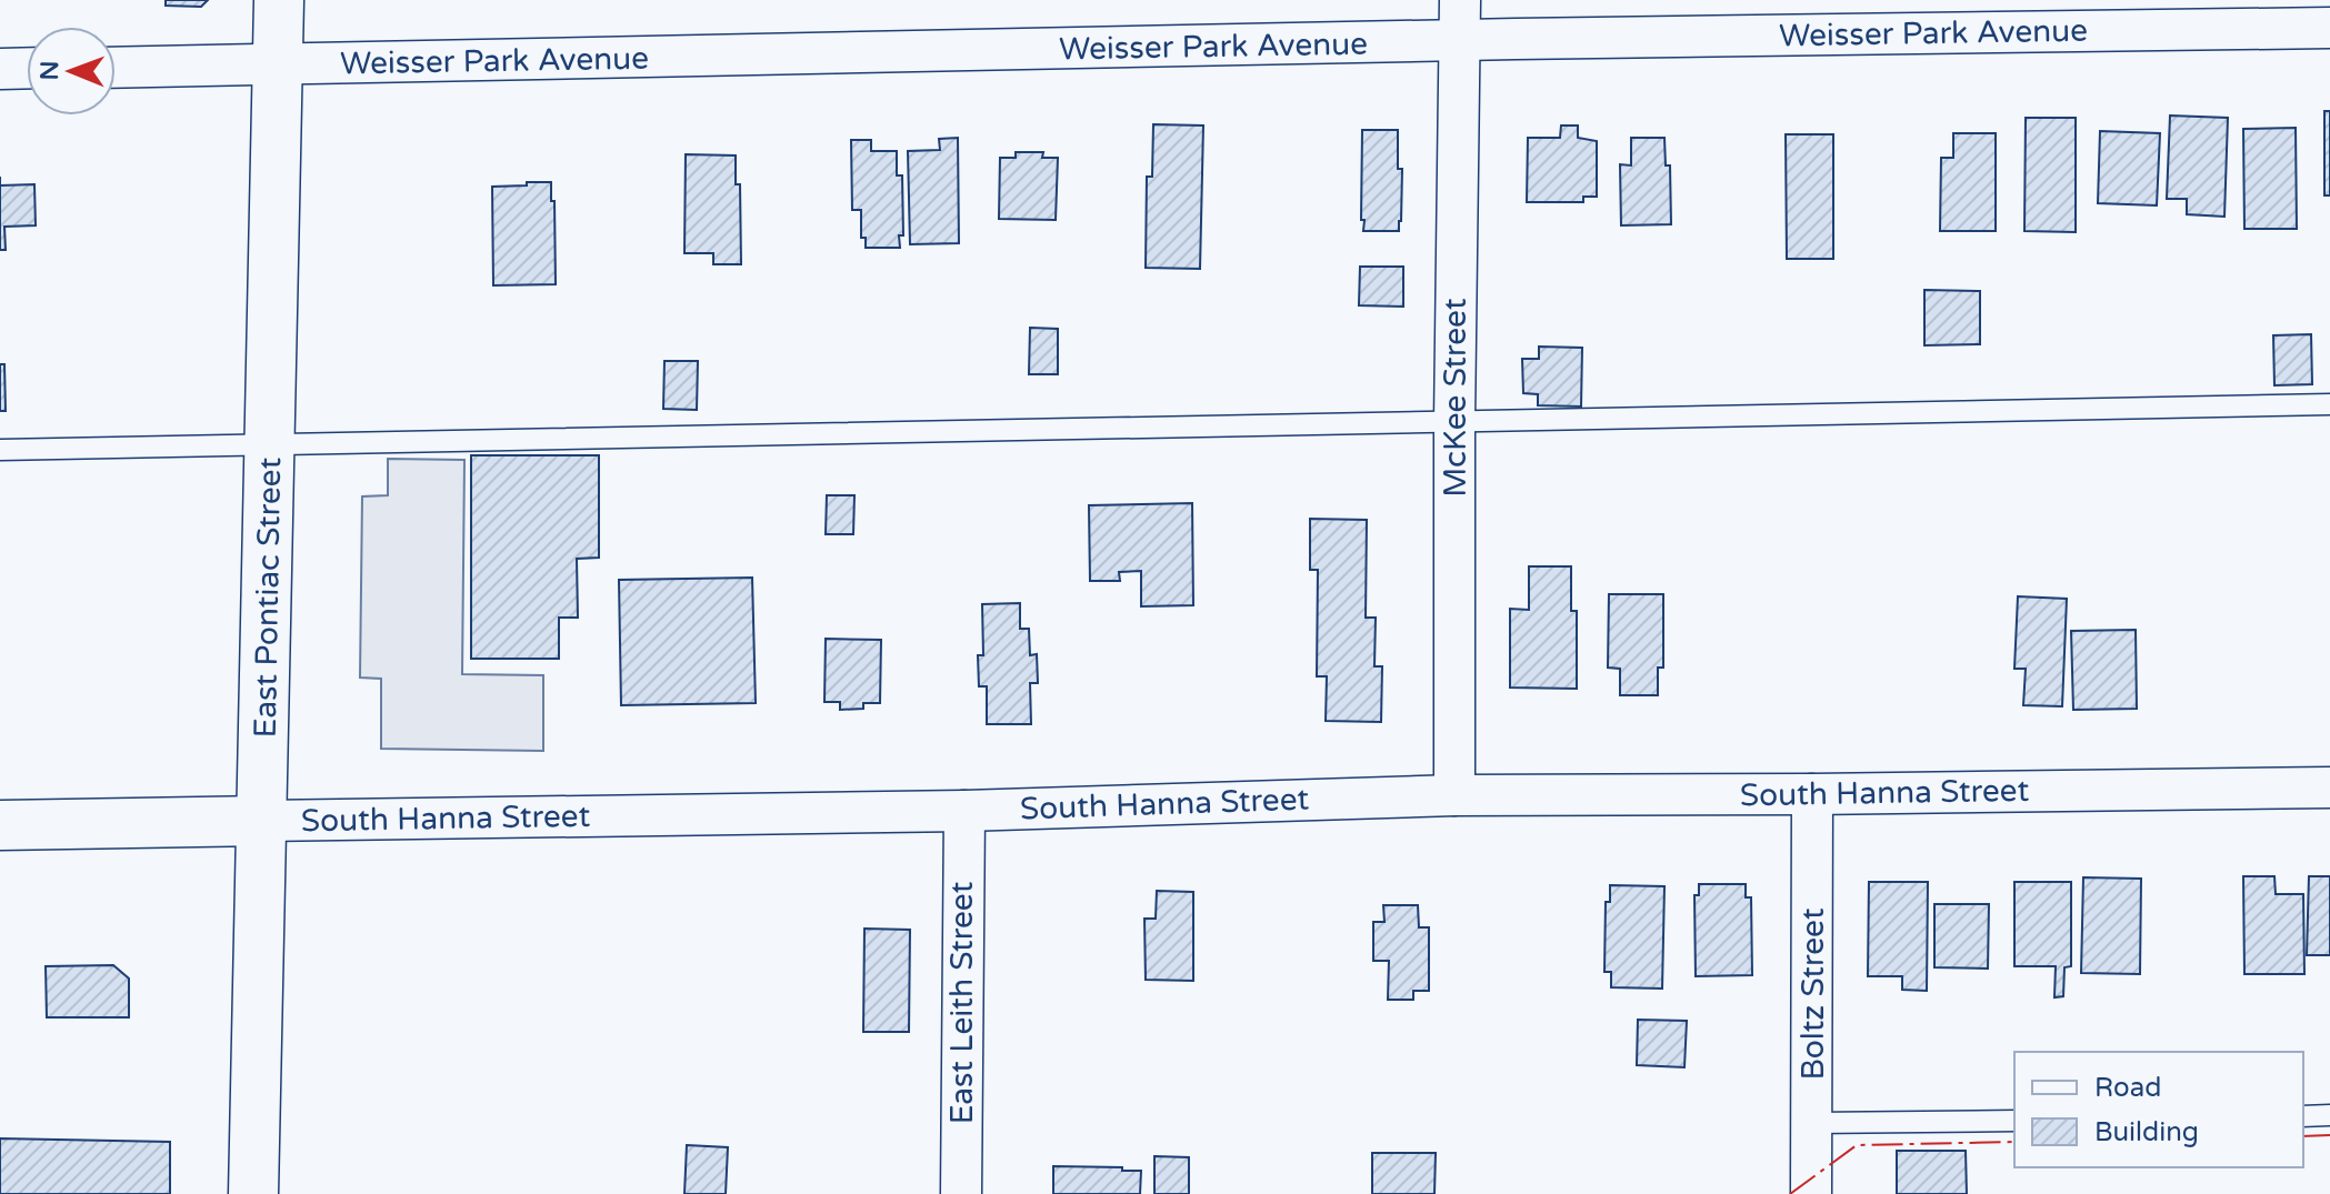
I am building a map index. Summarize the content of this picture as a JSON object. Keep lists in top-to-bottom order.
{
  "streets": {
    "main road": ["East Pontiac Street", "South Hanna Street"],
    "street": [
      "Weisser Park Avenue",
      "McKee Street",
      "Boltz Street",
      "East Leith Street"
    ]
  },
  "crossings": [
    ["Weisser Park Avenue", "McKee Street"],
    ["Weisser Park Avenue", "East Pontiac Street"],
    ["McKee Street", "South Hanna Street"],
    ["East Pontiac Street", "South Hanna Street"],
    ["South Hanna Street", "Boltz Street"],
    ["South Hanna Street", "East Leith Street"]
  ],
  "legend": ["Road", "Building"],
  "north": "left"
}
